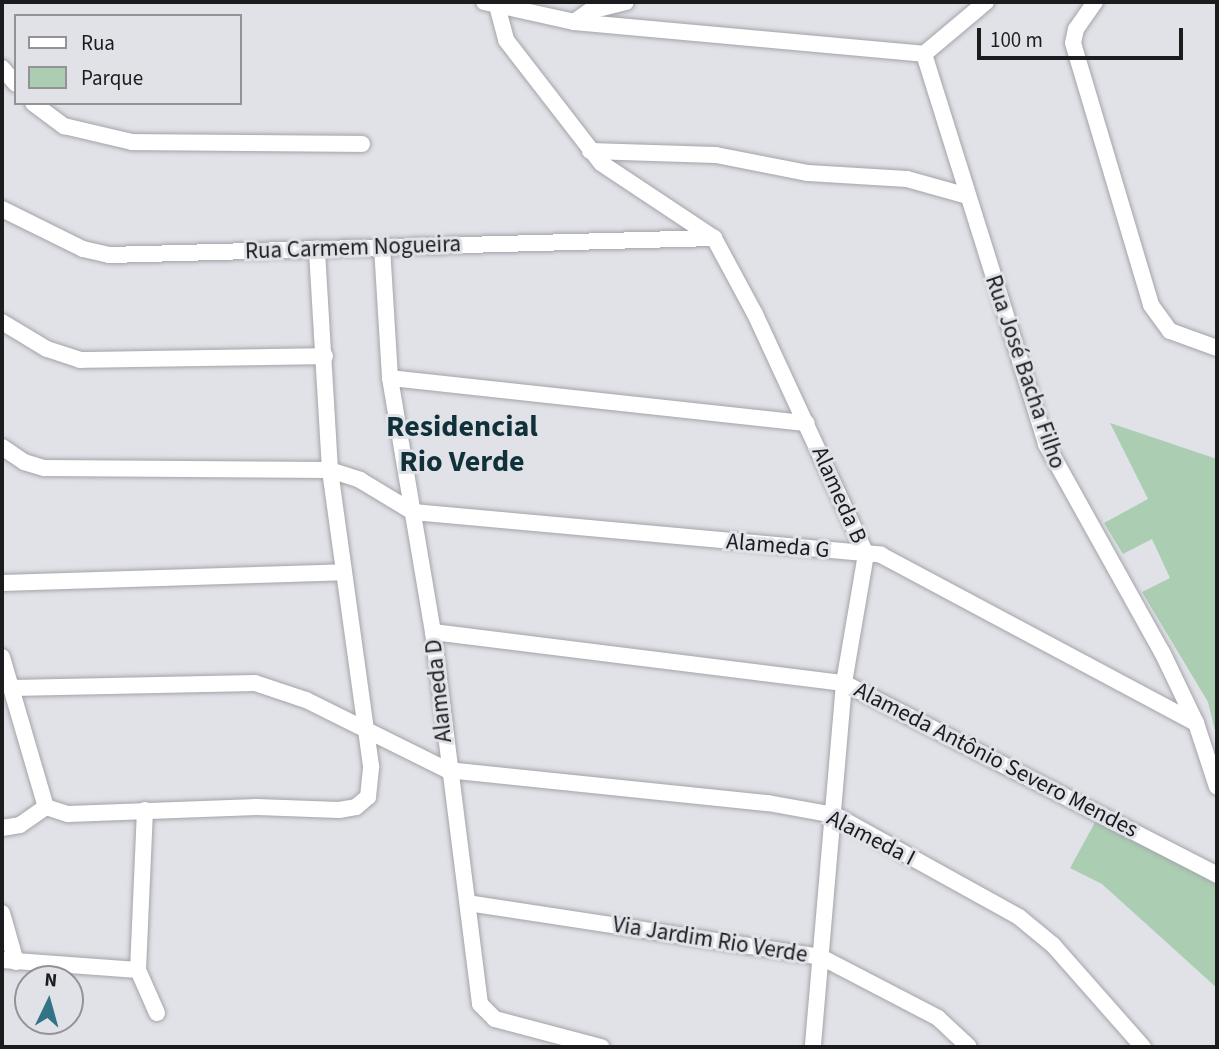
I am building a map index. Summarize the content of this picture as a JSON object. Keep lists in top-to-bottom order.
{
  "streets": {
    "street": [
      "Rua Carmem Nogueira",
      "Rua José Bacha Filho",
      "Alameda B",
      "Alameda G",
      "Alameda D",
      "Alameda Antônio Severo Mendes",
      "Alameda I",
      "Via Jardim Rio Verde"
    ]
  },
  "crossings": [
    ["Rua Carmem Nogueira", "Alameda B"],
    ["Rua Carmem Nogueira", "Alameda D"],
    ["Rua José Bacha Filho", "Alameda G"],
    ["Alameda B", "Alameda G"],
    ["Alameda B", "Alameda Antônio Severo Mendes"],
    ["Alameda B", "Alameda I"],
    ["Alameda B", "Via Jardim Rio Verde"],
    ["Alameda G", "Alameda D"],
    ["Alameda D", "Alameda Antônio Severo Mendes"],
    ["Alameda D", "Alameda I"],
    ["Alameda D", "Via Jardim Rio Verde"]
  ],
  "districts": ["Residencial Rio Verde"],
  "legend": ["Rua", "Parque"],
  "scale_bar": "100 m",
  "north": "top"
}
